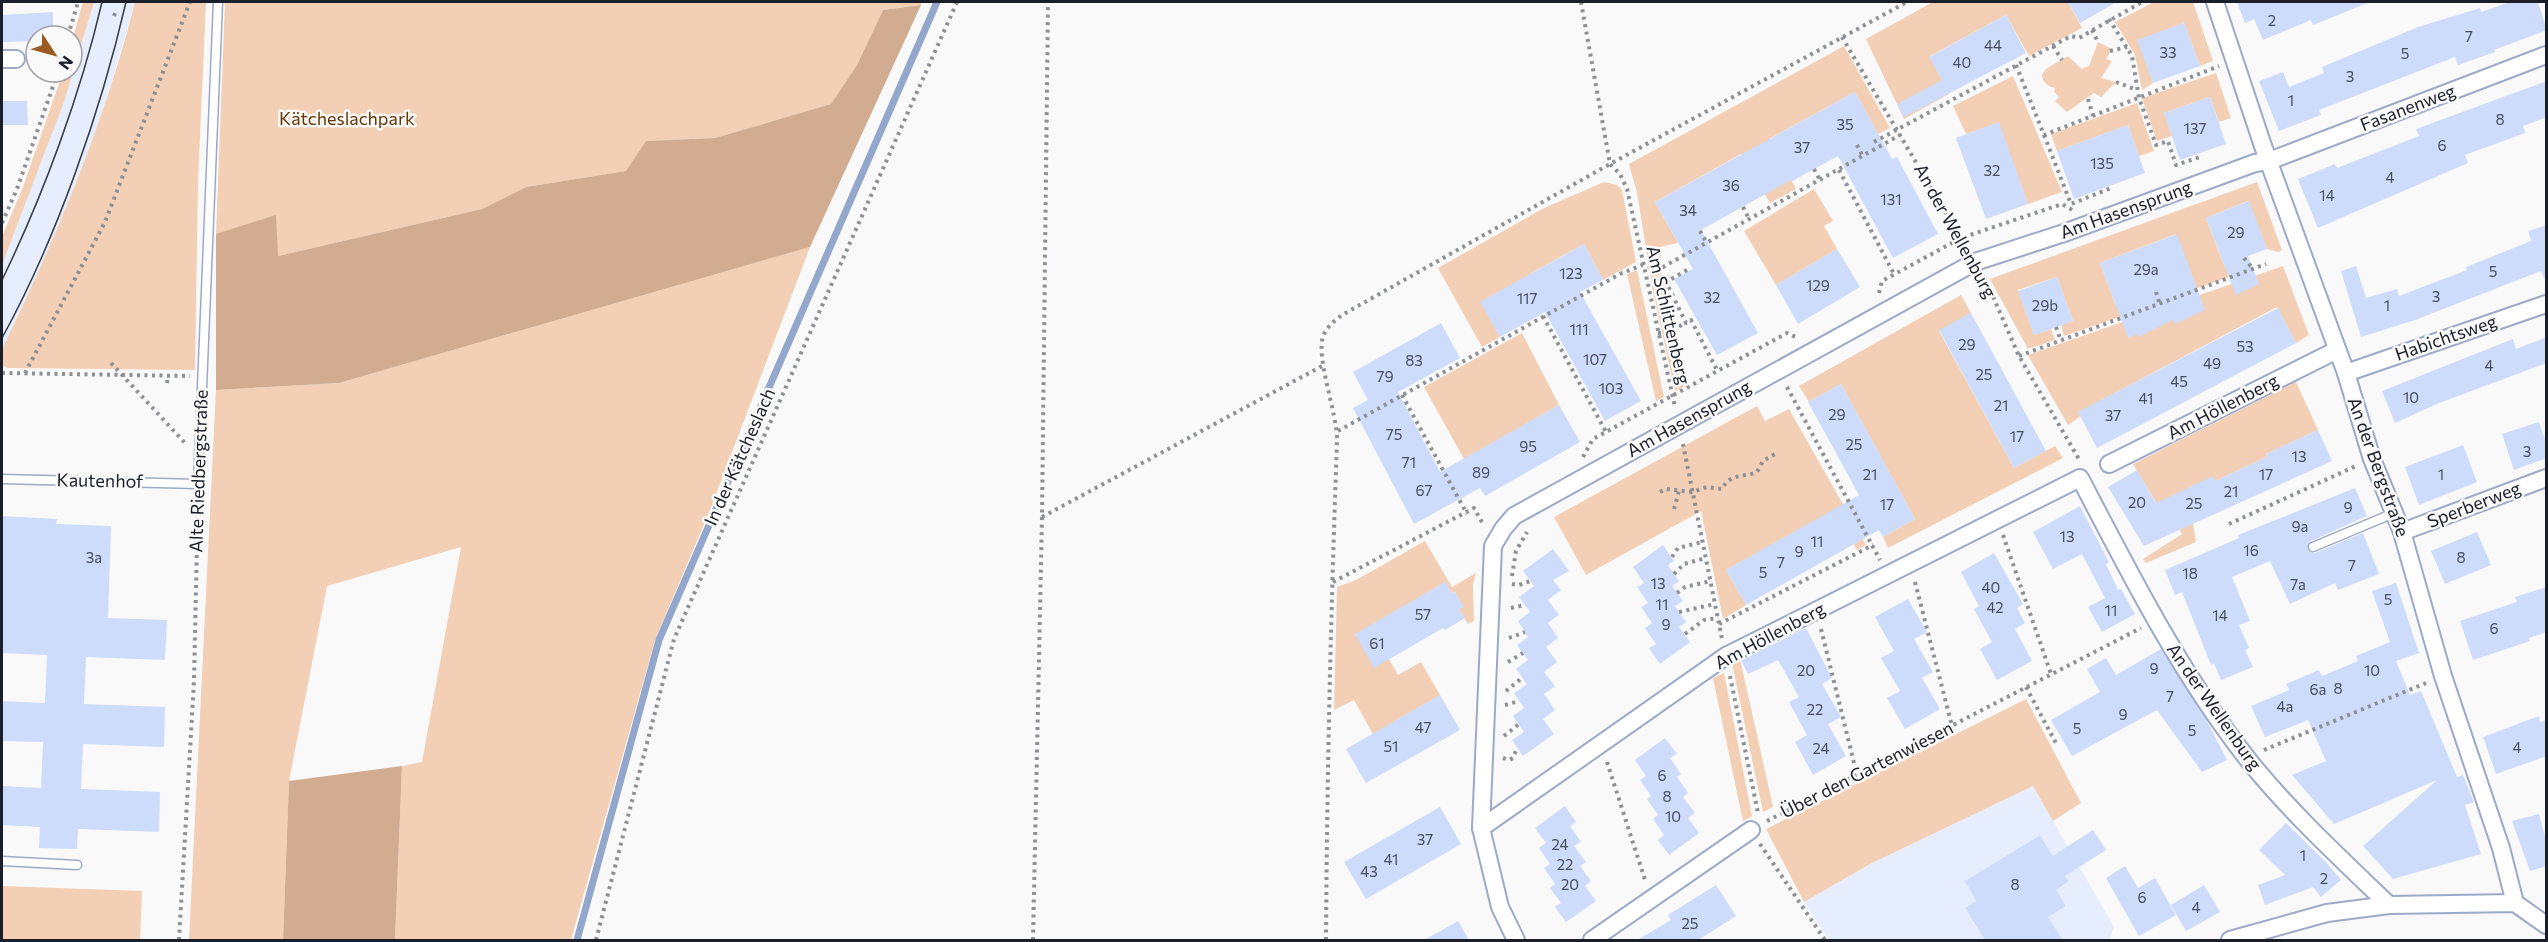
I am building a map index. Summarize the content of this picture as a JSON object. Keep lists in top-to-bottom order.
{
  "streets": {
    "street": [
      "Fasanenweg",
      "Am Hasensprung",
      "An der Wellenburg",
      "Habichtsweg",
      "Am Höllenberg",
      "An der Bergstraße",
      "Sperberweg"
    ],
    "lane": ["Alte Riedbergstraße", "Kautenhof"],
    "path": ["Am Schlittenberg", "In der Kätcheslach", "Über den Gartenwiesen"]
  },
  "crossings": [
    ["Fasanenweg", "Am Hasensprung"],
    ["Fasanenweg", "An der Bergstraße"],
    ["Am Hasensprung", "An der Wellenburg"],
    ["Am Hasensprung", "Am Schlittenberg"],
    ["Am Hasensprung", "Am Höllenberg"],
    ["Am Hasensprung", "An der Bergstraße"],
    ["An der Wellenburg", "Am Höllenberg"],
    ["An der Wellenburg", "Über den Gartenwiesen"],
    ["Habichtsweg", "An der Bergstraße"],
    ["Am Höllenberg", "An der Bergstraße"],
    ["An der Bergstraße", "Sperberweg"],
    ["Alte Riedbergstraße", "Kautenhof"]
  ],
  "parks": ["Kätcheslachpark"],
  "house_numbers": [
    "2",
    "7",
    "44",
    "33",
    "5",
    "40",
    "3",
    "1",
    "8",
    "35",
    "137",
    "6",
    "37",
    "135",
    "32",
    "4",
    "36",
    "14",
    "131",
    "34",
    "29",
    "29a",
    "5",
    "123",
    "129",
    "3",
    "32",
    "117",
    "29b",
    "1",
    "111",
    "29",
    "53",
    "107",
    "83",
    "49",
    "4",
    "25",
    "79",
    "45",
    "103",
    "10",
    "41",
    "21",
    "29",
    "37",
    "75",
    "17",
    "25",
    "95",
    "3",
    "13",
    "71",
    "89",
    "21",
    "17",
    "1",
    "67",
    "21",
    "20",
    "25",
    "17",
    "9",
    "9a",
    "13",
    "11",
    "16",
    "9",
    "3a",
    "8",
    "7",
    "7",
    "5",
    "18",
    "13",
    "7a",
    "40",
    "5",
    "11",
    "42",
    "11",
    "57",
    "14",
    "9",
    "6",
    "61",
    "9",
    "20",
    "10",
    "8",
    "6a",
    "7",
    "4a",
    "22",
    "9",
    "47",
    "5",
    "5",
    "51",
    "4",
    "24",
    "6",
    "8",
    "10",
    "37",
    "24",
    "1",
    "41",
    "22",
    "43",
    "2",
    "20",
    "8",
    "6",
    "4",
    "25"
  ],
  "north": "bottom right"
}
